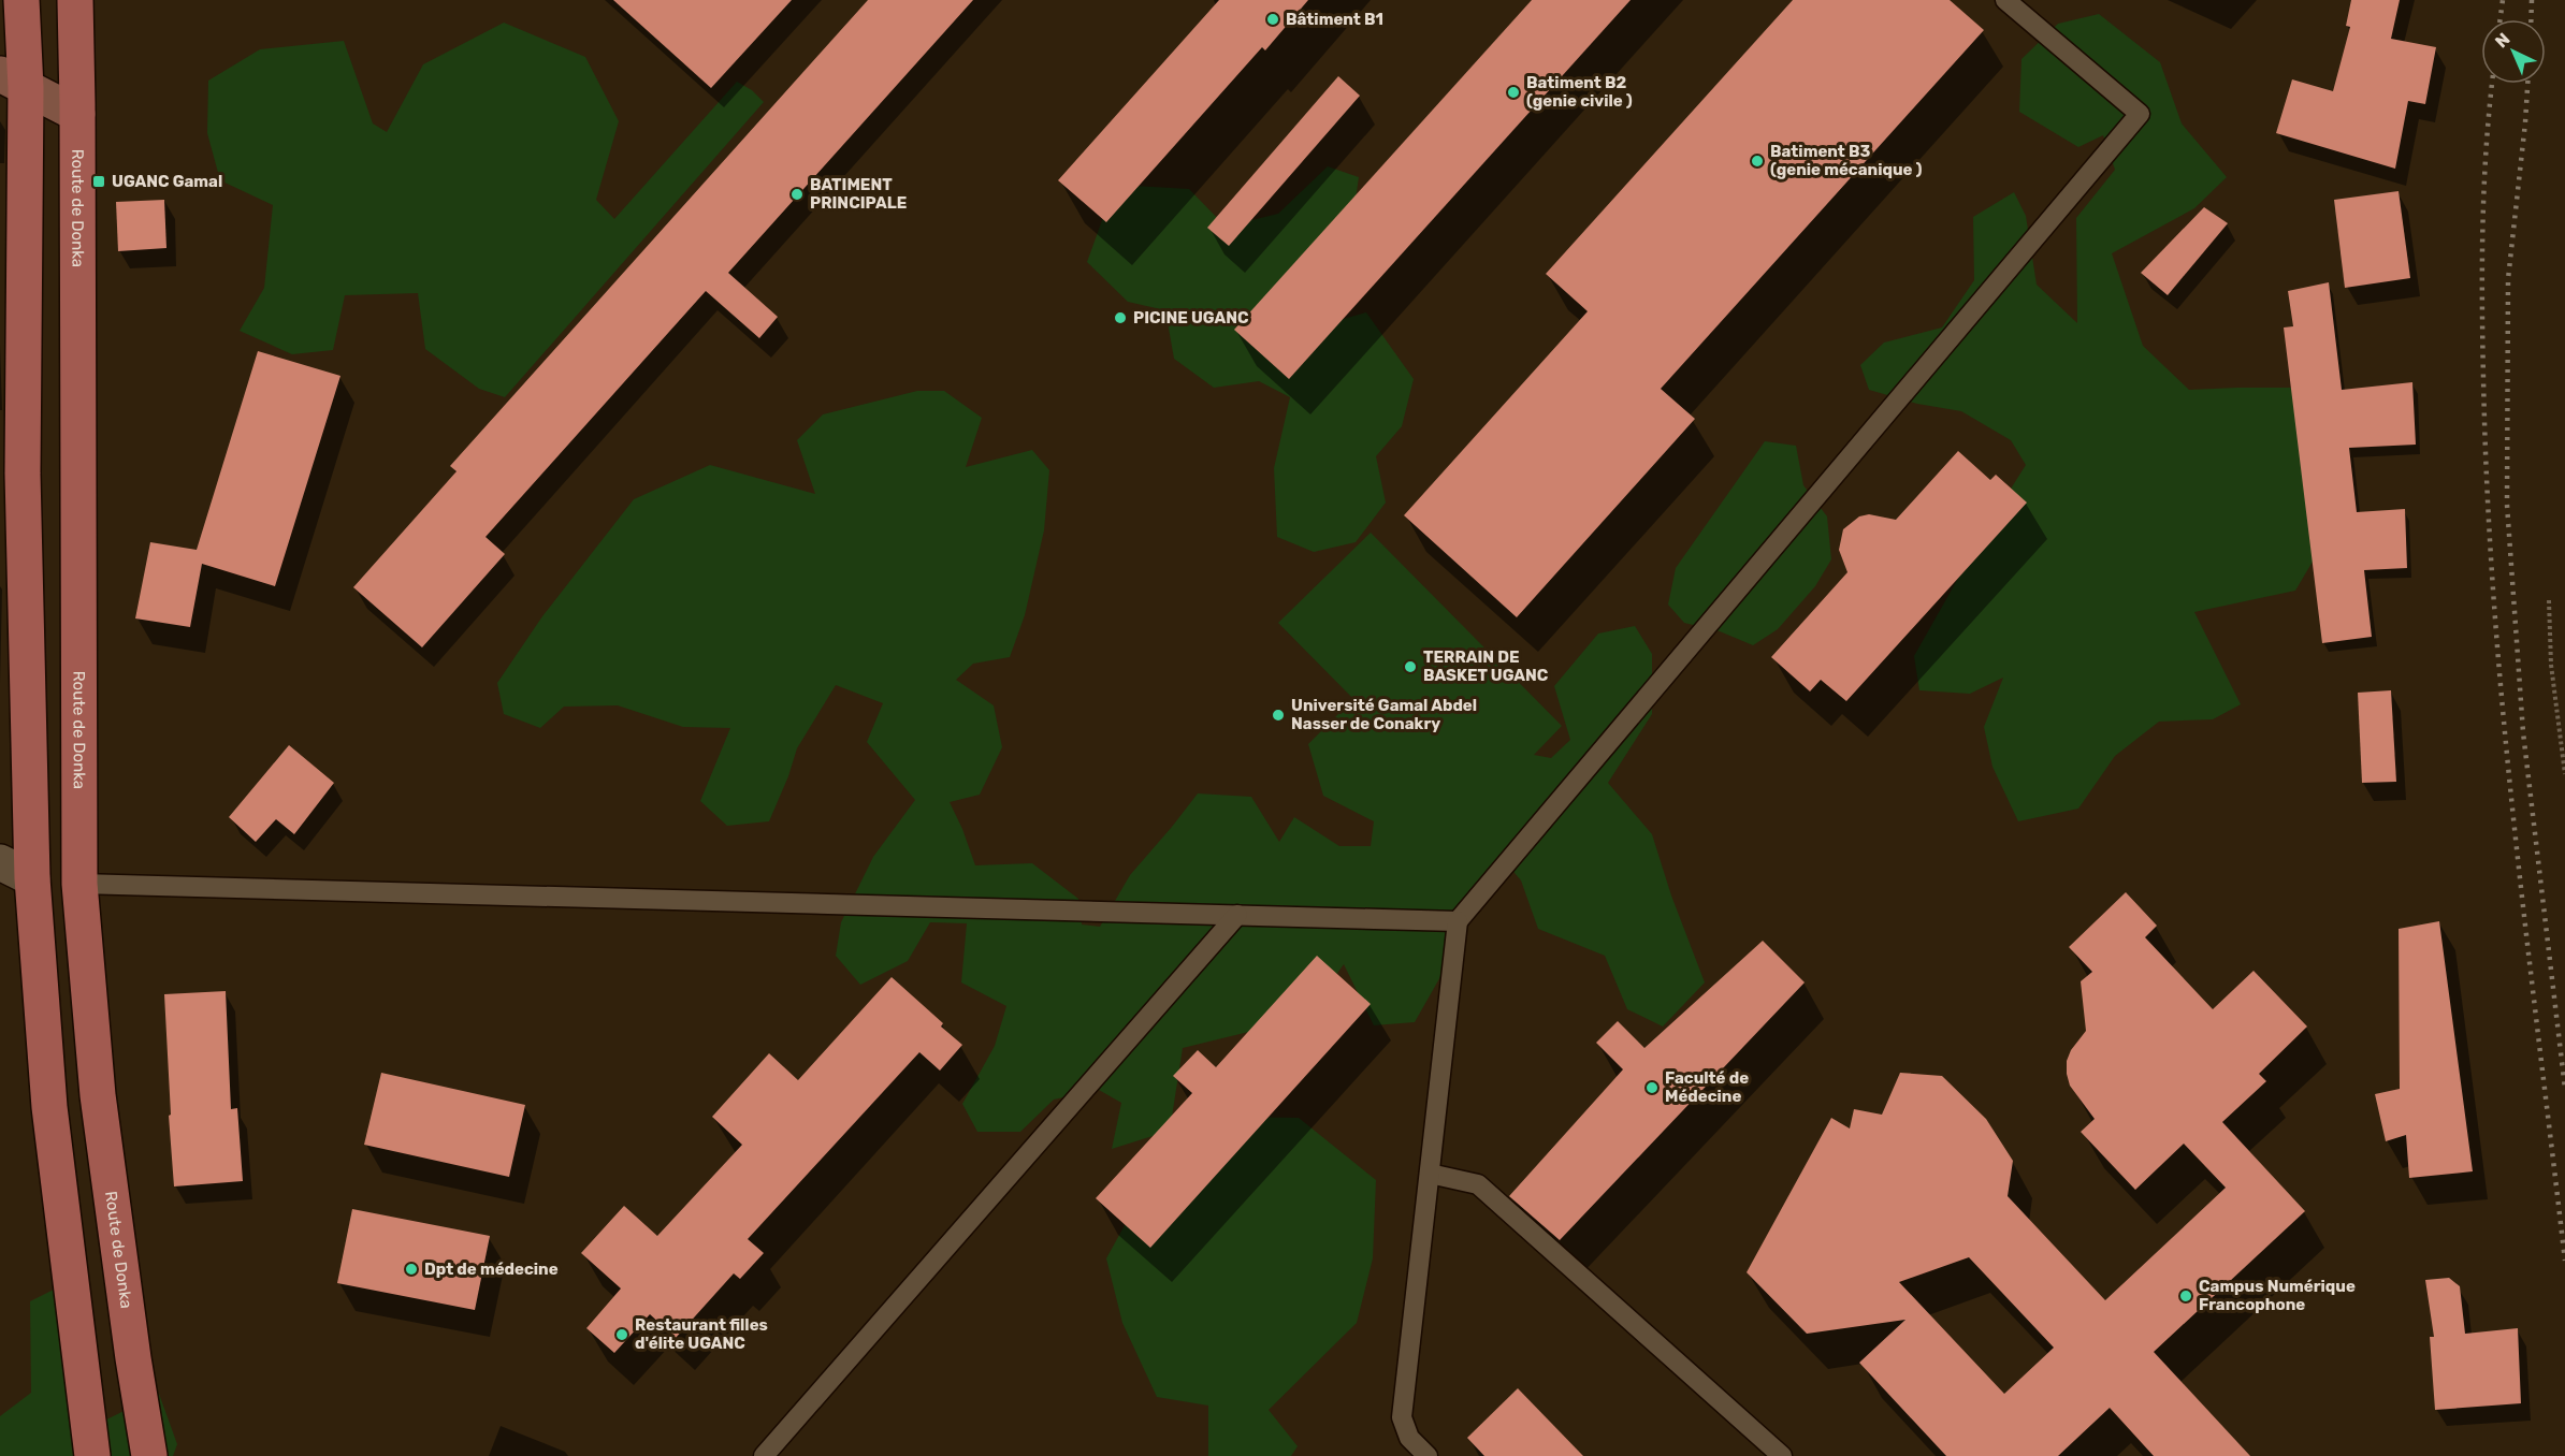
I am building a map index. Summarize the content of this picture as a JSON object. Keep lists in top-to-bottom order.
{
  "streets": {
    "main road": ["Route de Donka"]
  },
  "places": {
    "other": [
      "Bâtiment B1",
      "Batiment B2 (genie civile )",
      "Batiment B3 (genie mécanique )",
      "BATIMENT PRINCIPALE",
      "PICINE UGANC",
      "TERRAIN DE BASKET UGANC",
      "Université Gamal Abdel Nasser de Conakry",
      "Faculté de Médecine",
      "Dpt de médecine",
      "Campus Numérique Francophone",
      "Restaurant filles d'élite UGANC"
    ],
    "transit": ["UGANC Gamal"]
  },
  "north": "top left"
}
